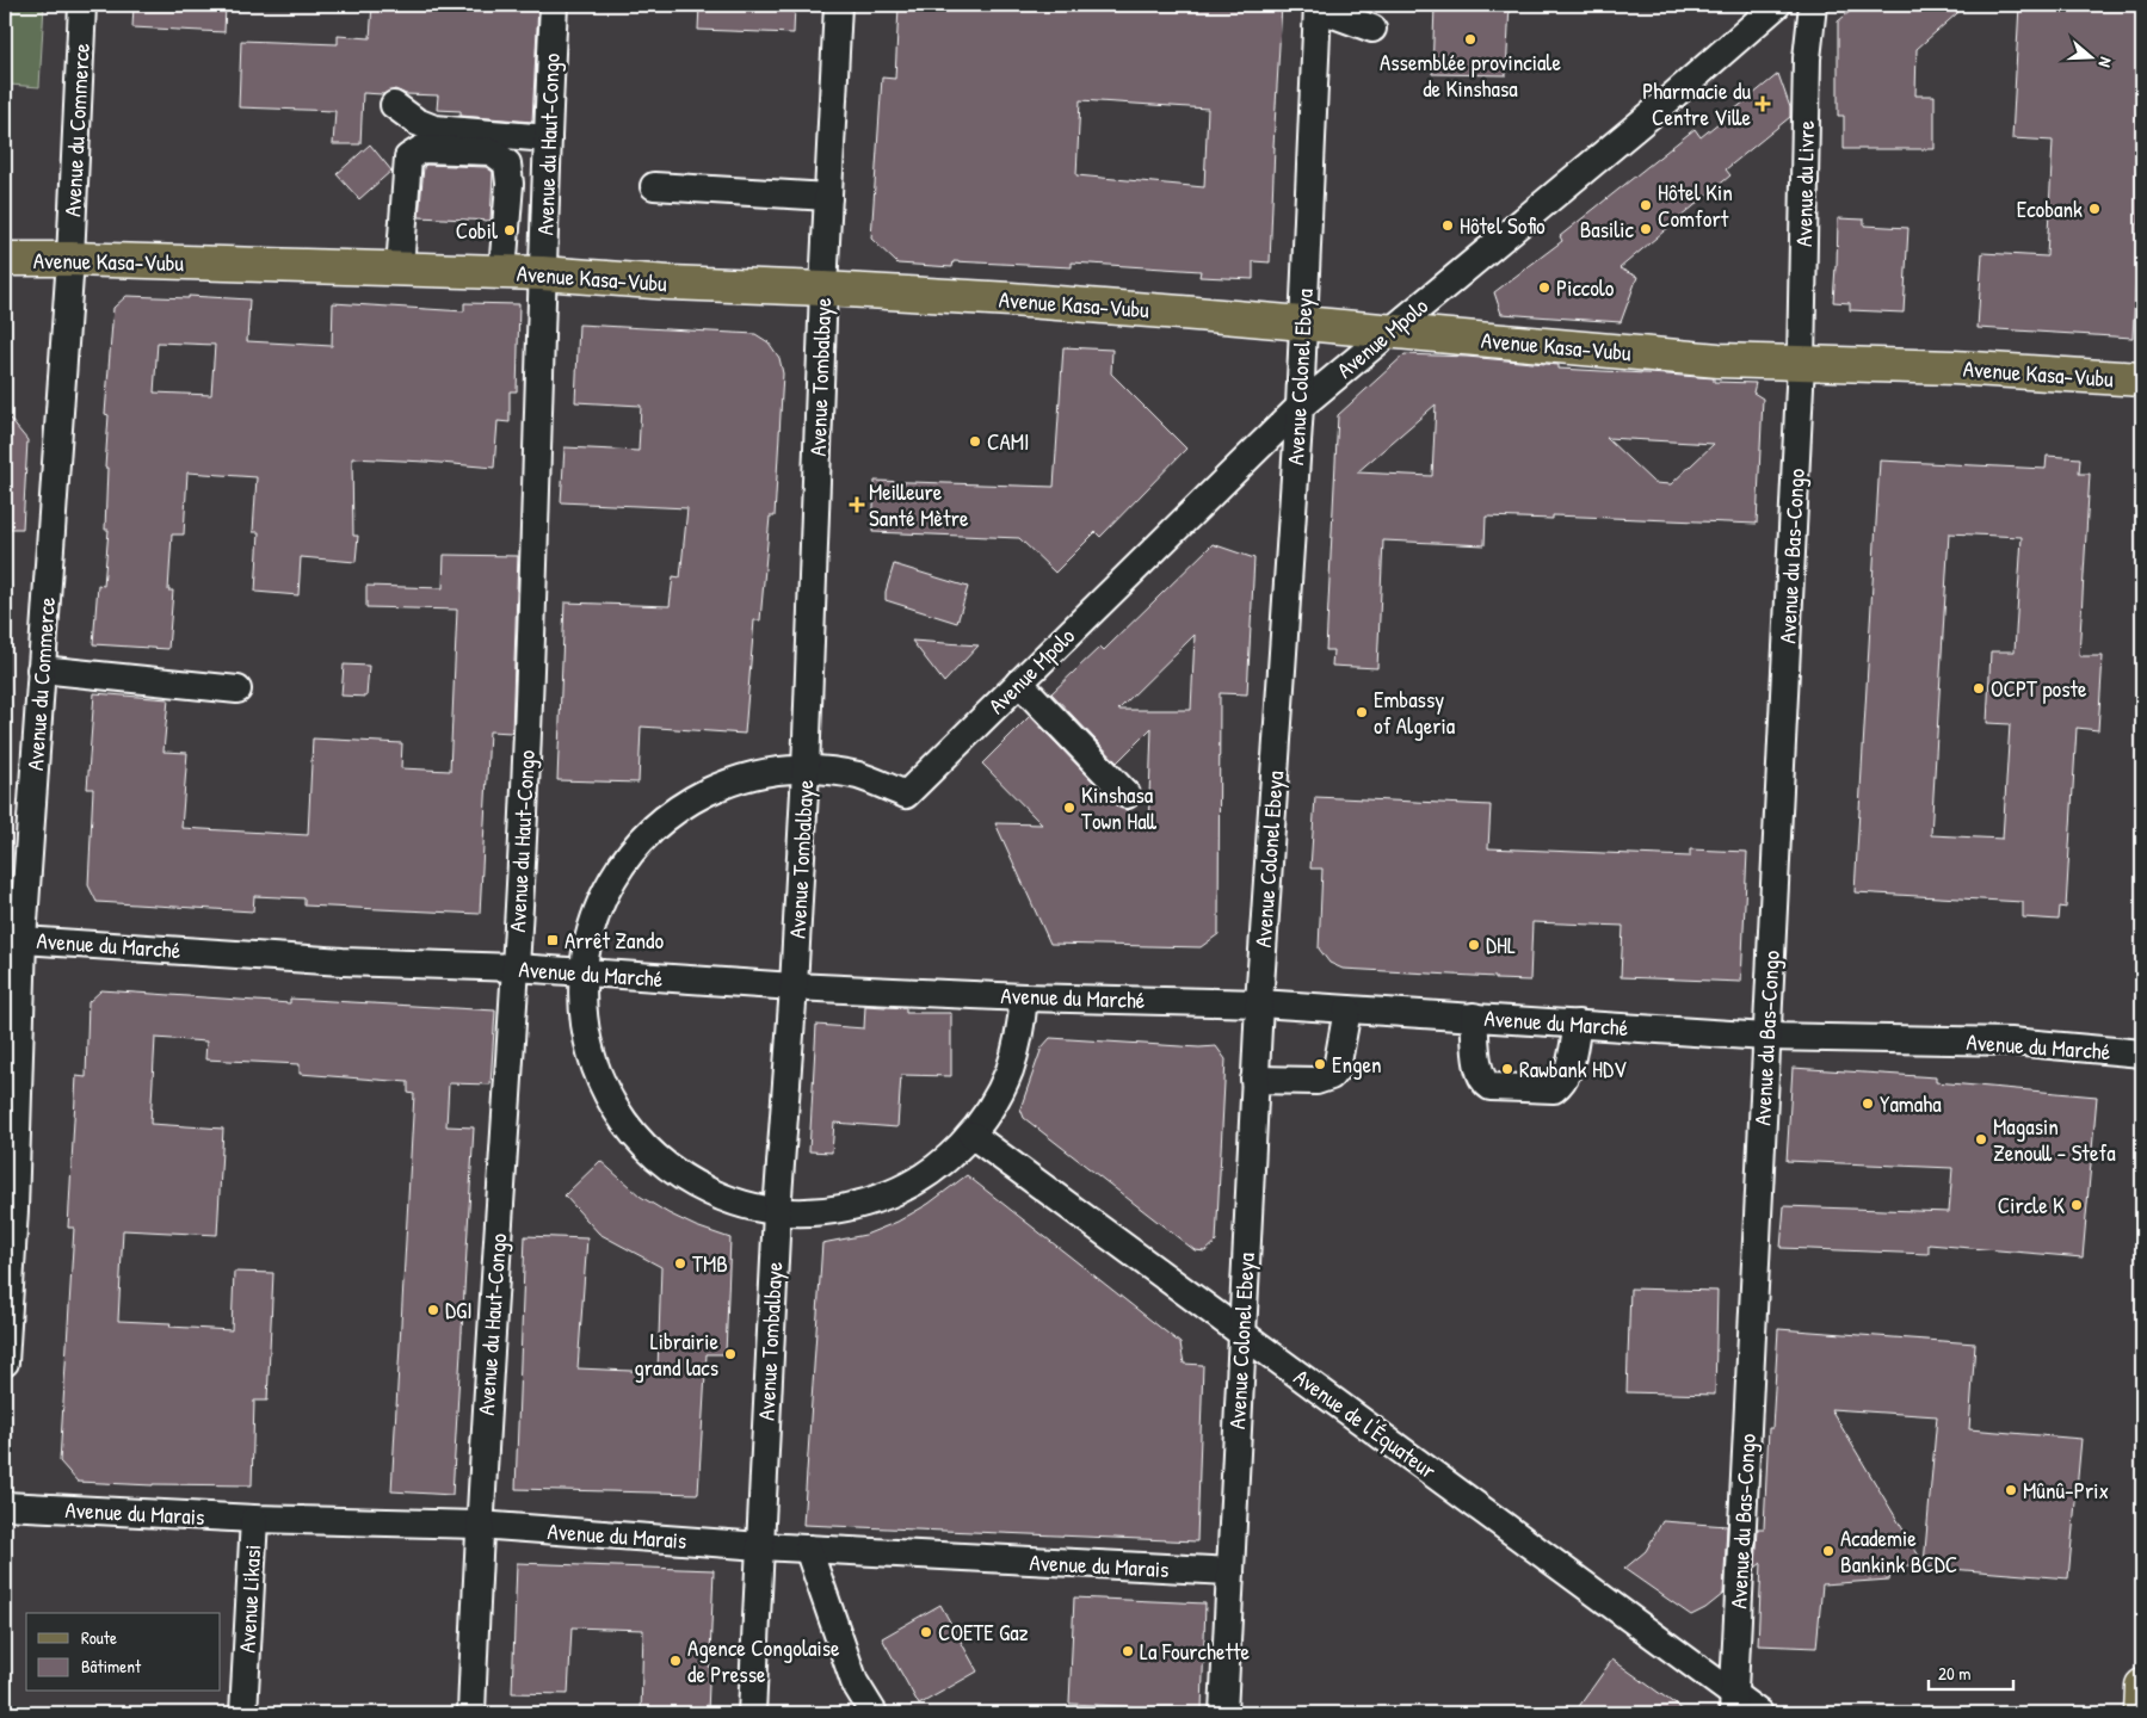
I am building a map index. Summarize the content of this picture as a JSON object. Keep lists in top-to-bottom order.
{
  "streets": {
    "main road": ["Avenue Kasa-Vubu"],
    "street": [
      "Avenue du Commerce",
      "Avenue du Haut-Congo",
      "Avenue du Livre",
      "Avenue Mpolo",
      "Avenue Tombalbaye",
      "Avenue Colonel Ebeya",
      "Avenue du Bas-Congo",
      "Avenue du Marché",
      "Avenue de l'Équateur",
      "Avenue du Marais",
      "Avenue Likasi"
    ]
  },
  "crossings": [
    ["Avenue du Commerce", "Avenue Kasa-Vubu"],
    ["Avenue du Commerce", "Avenue du Marché"],
    ["Avenue du Haut-Congo", "Avenue Kasa-Vubu"],
    ["Avenue du Haut-Congo", "Avenue du Marché"],
    ["Avenue du Haut-Congo", "Avenue du Marais"],
    ["Avenue du Livre", "Avenue Kasa-Vubu"],
    ["Avenue du Livre", "Avenue du Bas-Congo"],
    ["Avenue Kasa-Vubu", "Avenue Mpolo"],
    ["Avenue Kasa-Vubu", "Avenue Tombalbaye"],
    ["Avenue Kasa-Vubu", "Avenue Colonel Ebeya"],
    ["Avenue Kasa-Vubu", "Avenue du Bas-Congo"],
    ["Avenue Mpolo", "Avenue Tombalbaye"],
    ["Avenue Mpolo", "Avenue Colonel Ebeya"],
    ["Avenue Tombalbaye", "Avenue du Marché"],
    ["Avenue Tombalbaye", "Avenue du Marais"],
    ["Avenue Colonel Ebeya", "Avenue du Marché"],
    ["Avenue Colonel Ebeya", "Avenue de l'Équateur"],
    ["Avenue Colonel Ebeya", "Avenue du Marais"],
    ["Avenue du Bas-Congo", "Avenue du Marché"],
    ["Avenue du Bas-Congo", "Avenue de l'Équateur"],
    ["Avenue du Marais", "Avenue Likasi"]
  ],
  "places": {
    "other": [
      "Assemblée provinciale de Kinshasa",
      "Hôtel Kin Comfort",
      "Ecobank",
      "Hôtel Sofio",
      "Basilic",
      "Cobil",
      "Piccolo",
      "CAMI",
      "OCPT poste",
      "Embassy of Algeria",
      "Kinshasa Town Hall",
      "DHL",
      "Engen",
      "Rawbank HDV",
      "Yamaha",
      "Magasin Zenoull - Stefa",
      "Circle K",
      "TMB",
      "DGI",
      "Librairie grand lacs",
      "Mûnû-Prix",
      "Academie Bankink BCDC",
      "COETE Gaz",
      "La Fourchette",
      "Agence Congolaise de Presse"
    ],
    "health": ["Pharmacie du Centre Ville", "Meilleure Santé Mètre"],
    "transit": ["Arrêt Zando"]
  },
  "legend": ["Route", "Bâtiment"],
  "scale_bar": "20 m",
  "north": "right"
}
